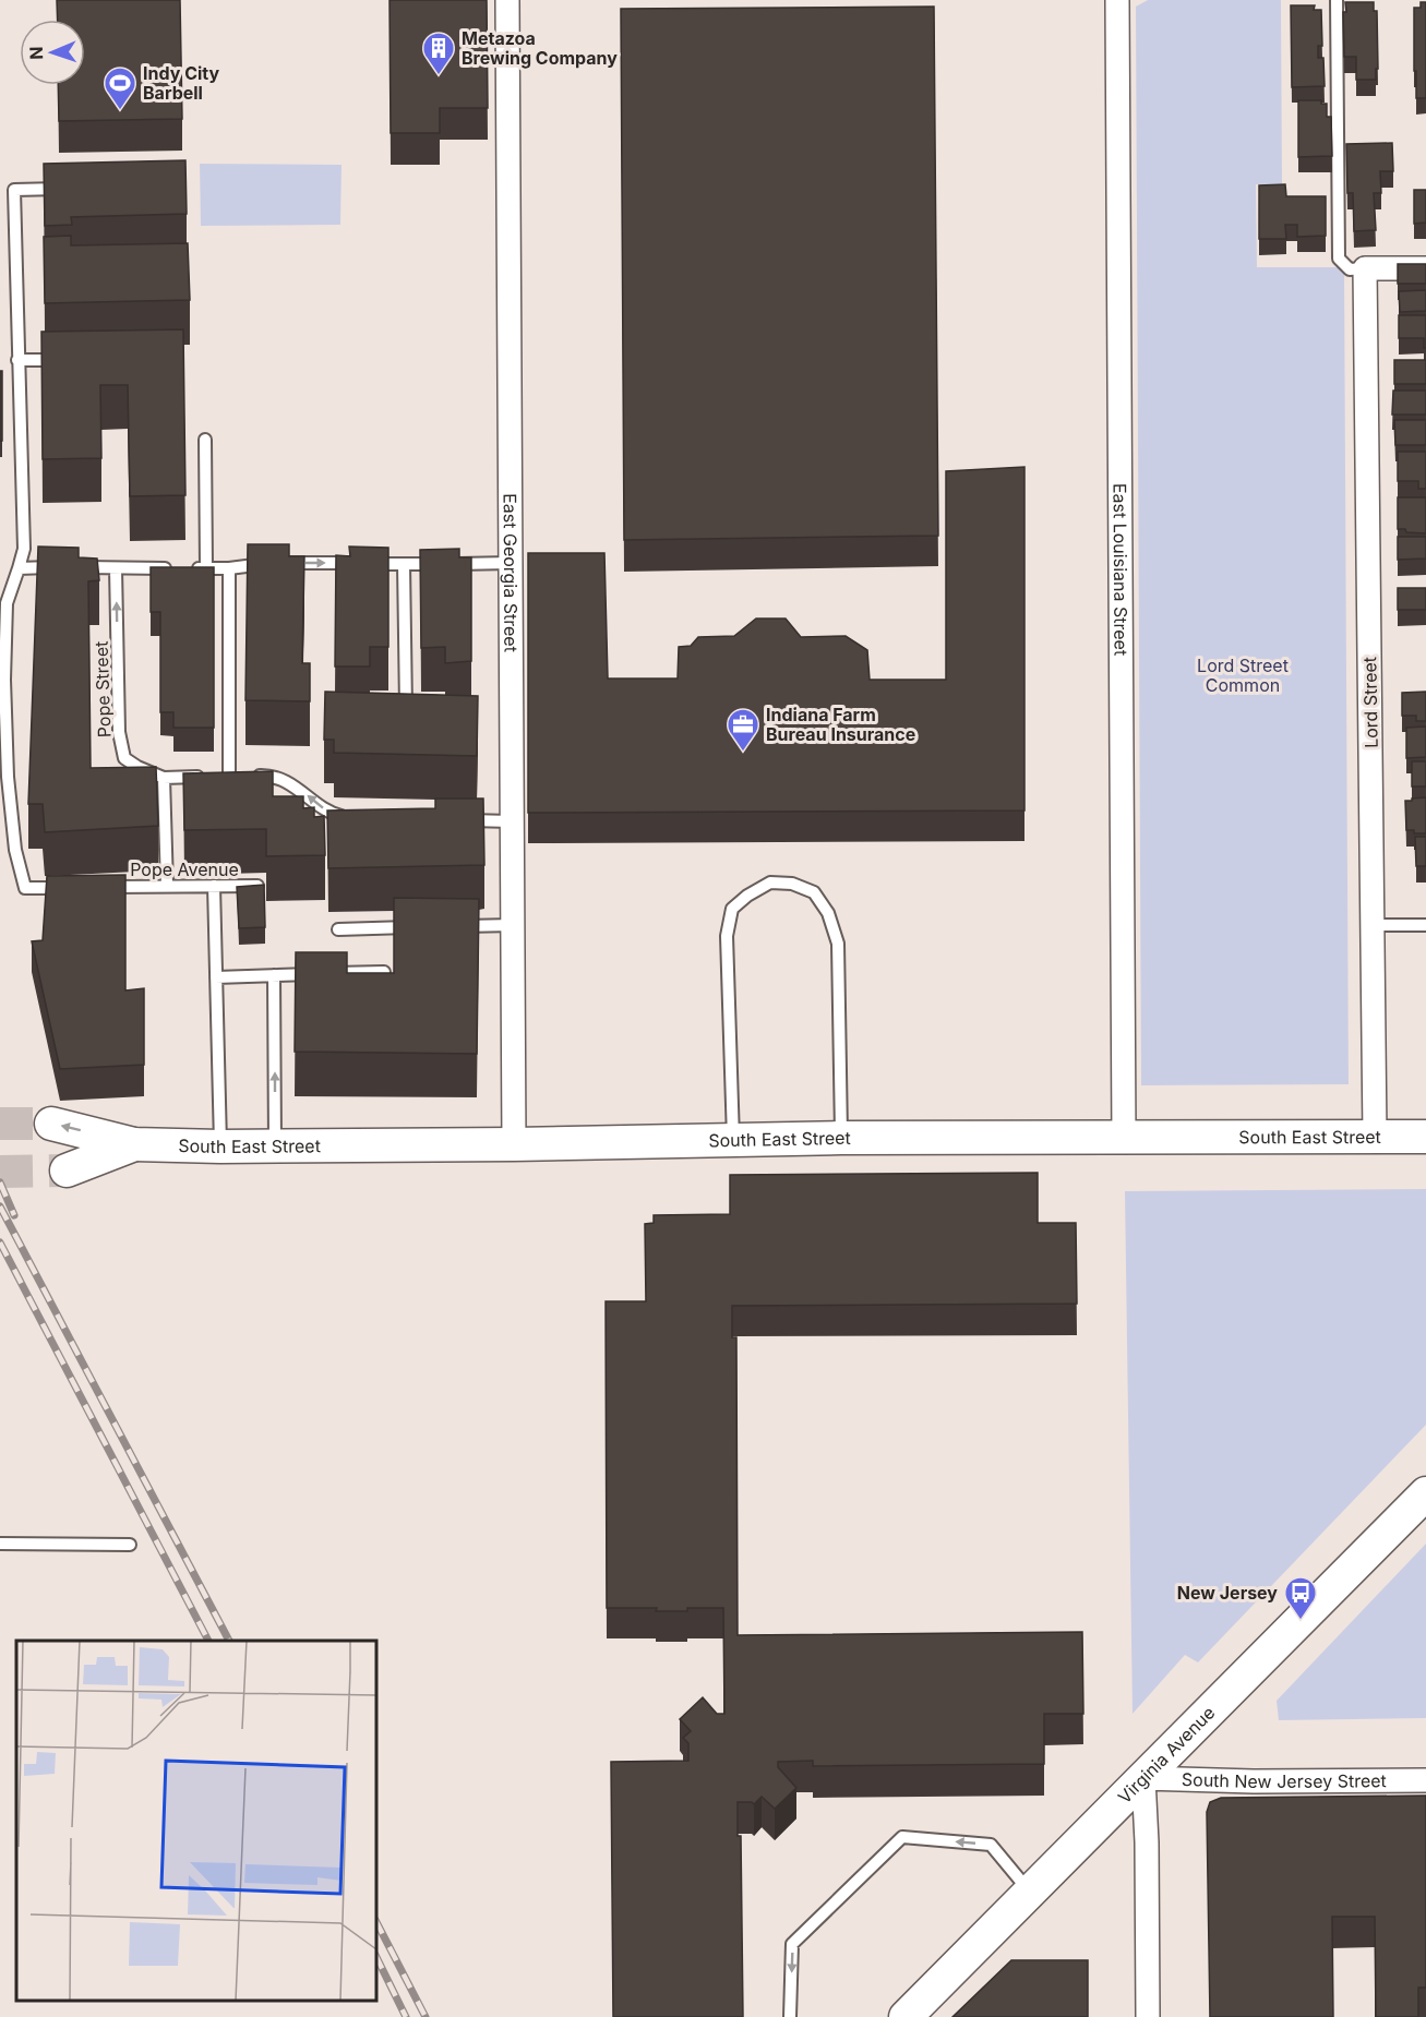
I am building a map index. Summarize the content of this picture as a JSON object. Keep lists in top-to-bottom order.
{
  "streets": {
    "main road": ["South East Street", "Virginia Avenue"],
    "street": [
      "East Louisiana Street",
      "East Georgia Street",
      "Lord Street",
      "South New Jersey Street"
    ],
    "lane": ["Pope Street", "Pope Avenue"]
  },
  "crossings": [
    ["East Louisiana Street", "South East Street"],
    ["East Georgia Street", "South East Street"],
    ["Lord Street", "South East Street"],
    ["Virginia Avenue", "South New Jersey Street"]
  ],
  "one_way": ["Pope Street"],
  "parks": ["Lord Street Common"],
  "places": {
    "building": ["Metazoa Brewing Company"],
    "sports": ["Indy City Barbell"],
    "office": ["Indiana Farm Bureau Insurance"],
    "bus stop": ["New Jersey"]
  },
  "north": "left"
}
